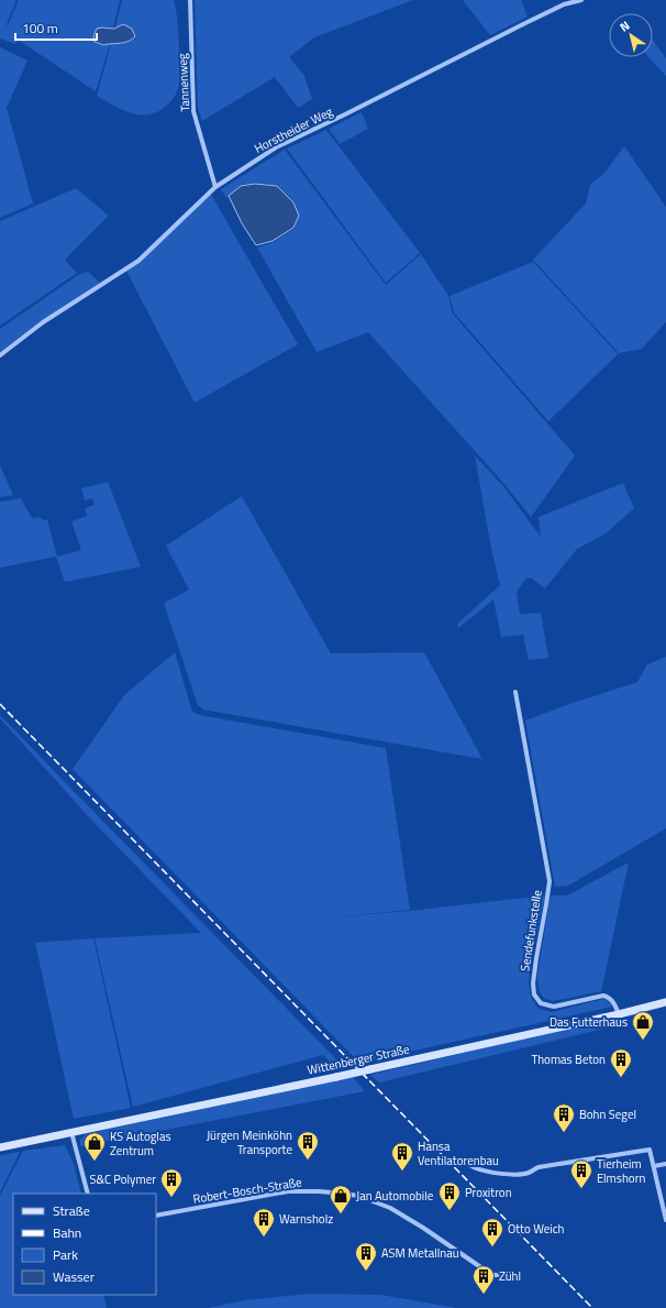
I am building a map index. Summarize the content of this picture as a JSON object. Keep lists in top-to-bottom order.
{
  "streets": {
    "main road": ["Wittenberger Straße"],
    "street": [
      "Tannenweg",
      "Horstheider Weg",
      "Sendefunkstelle",
      "Robert-Bosch-Straße"
    ]
  },
  "crossings": [
    ["Tannenweg", "Horstheider Weg"],
    ["Sendefunkstelle", "Wittenberger Straße"]
  ],
  "places": {
    "shop": ["Das Futterhaus", "KS Autoglas Zentrum", "Jan Automobile"],
    "building": [
      "Thomas Beton",
      "Bohn Segel",
      "Jürgen Meinköhn Transporte",
      "Hansa Ventilatorenbau",
      "Tierheim Elmshorn",
      "S&C Polymer",
      "Proxitron",
      "Warnsholz",
      "Otto Weich",
      "ASM Metallnau",
      "Zühl"
    ]
  },
  "legend": [
    "Straße",
    "Bahn",
    "Park",
    "Wasser"
  ],
  "scale_bar": "100 m",
  "north": "top left"
}
